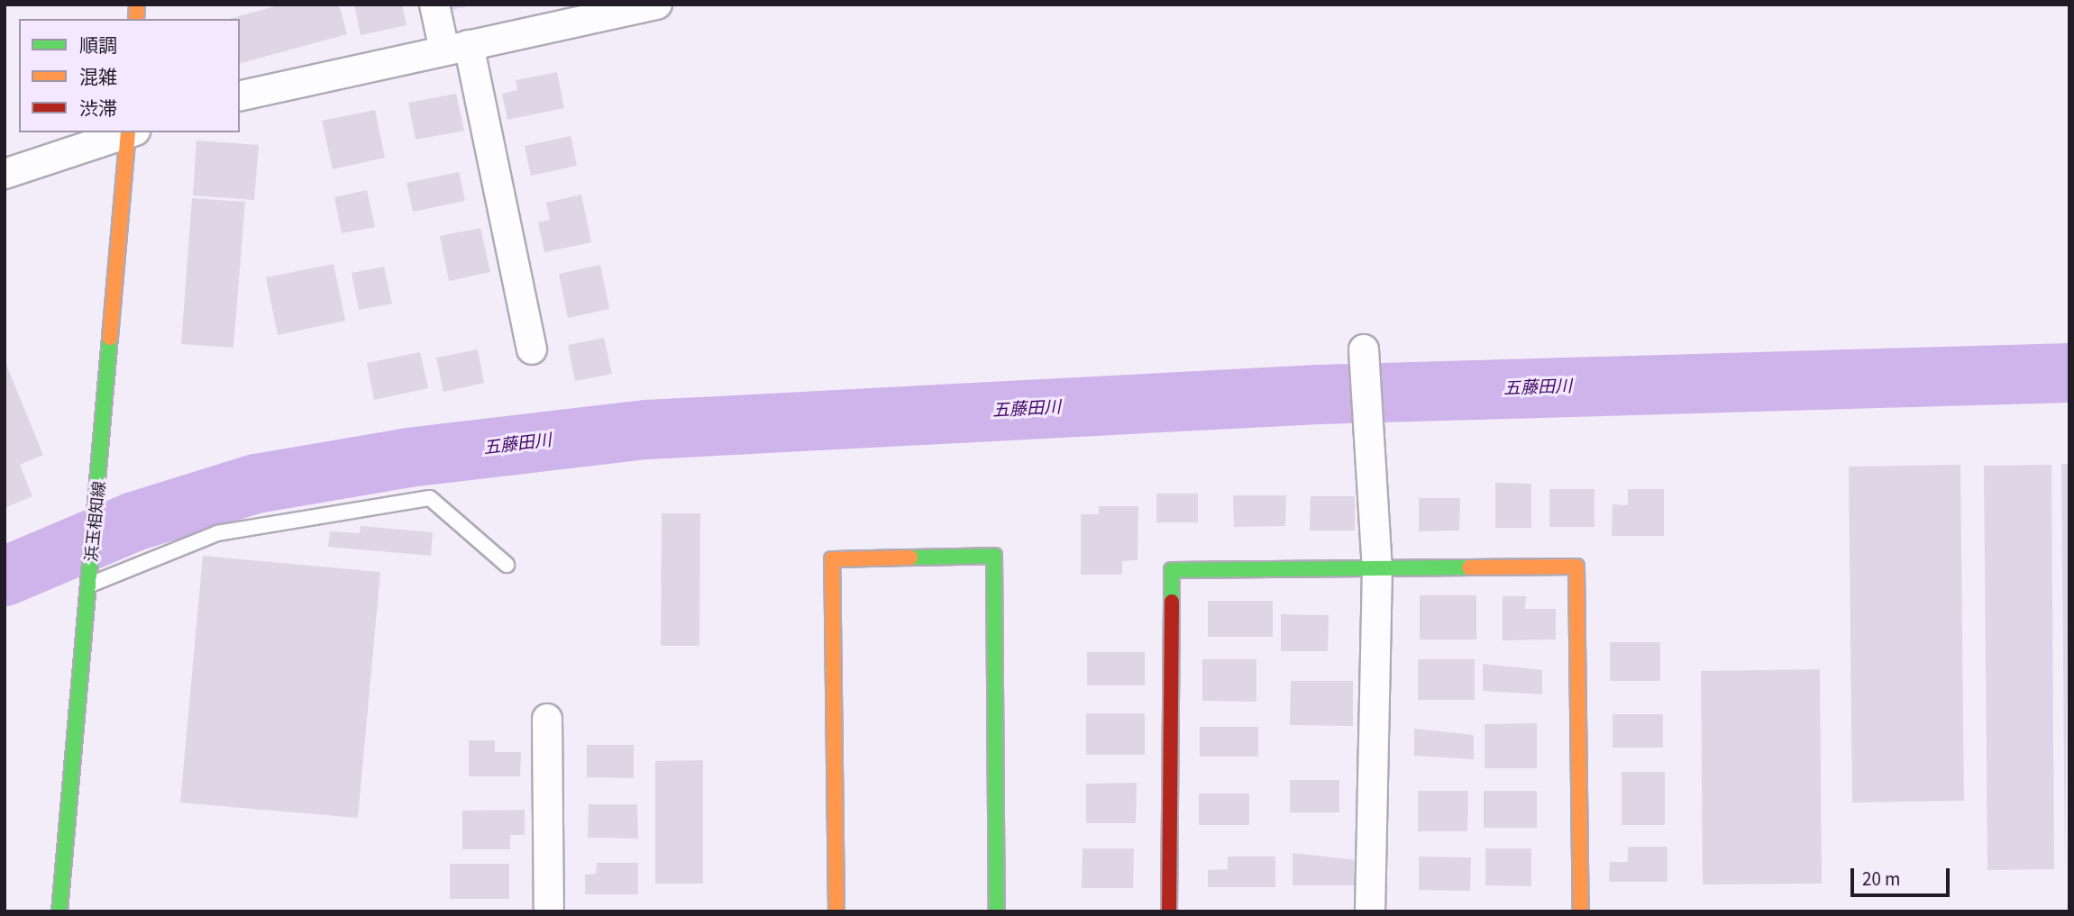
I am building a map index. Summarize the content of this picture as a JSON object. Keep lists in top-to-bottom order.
{
  "streets": {
    "street": ["浜玉相知線"]
  },
  "water": ["五藤田川"],
  "legend": ["順調", "混雑", "渋滞"],
  "scale_bar": "20 m"
}
